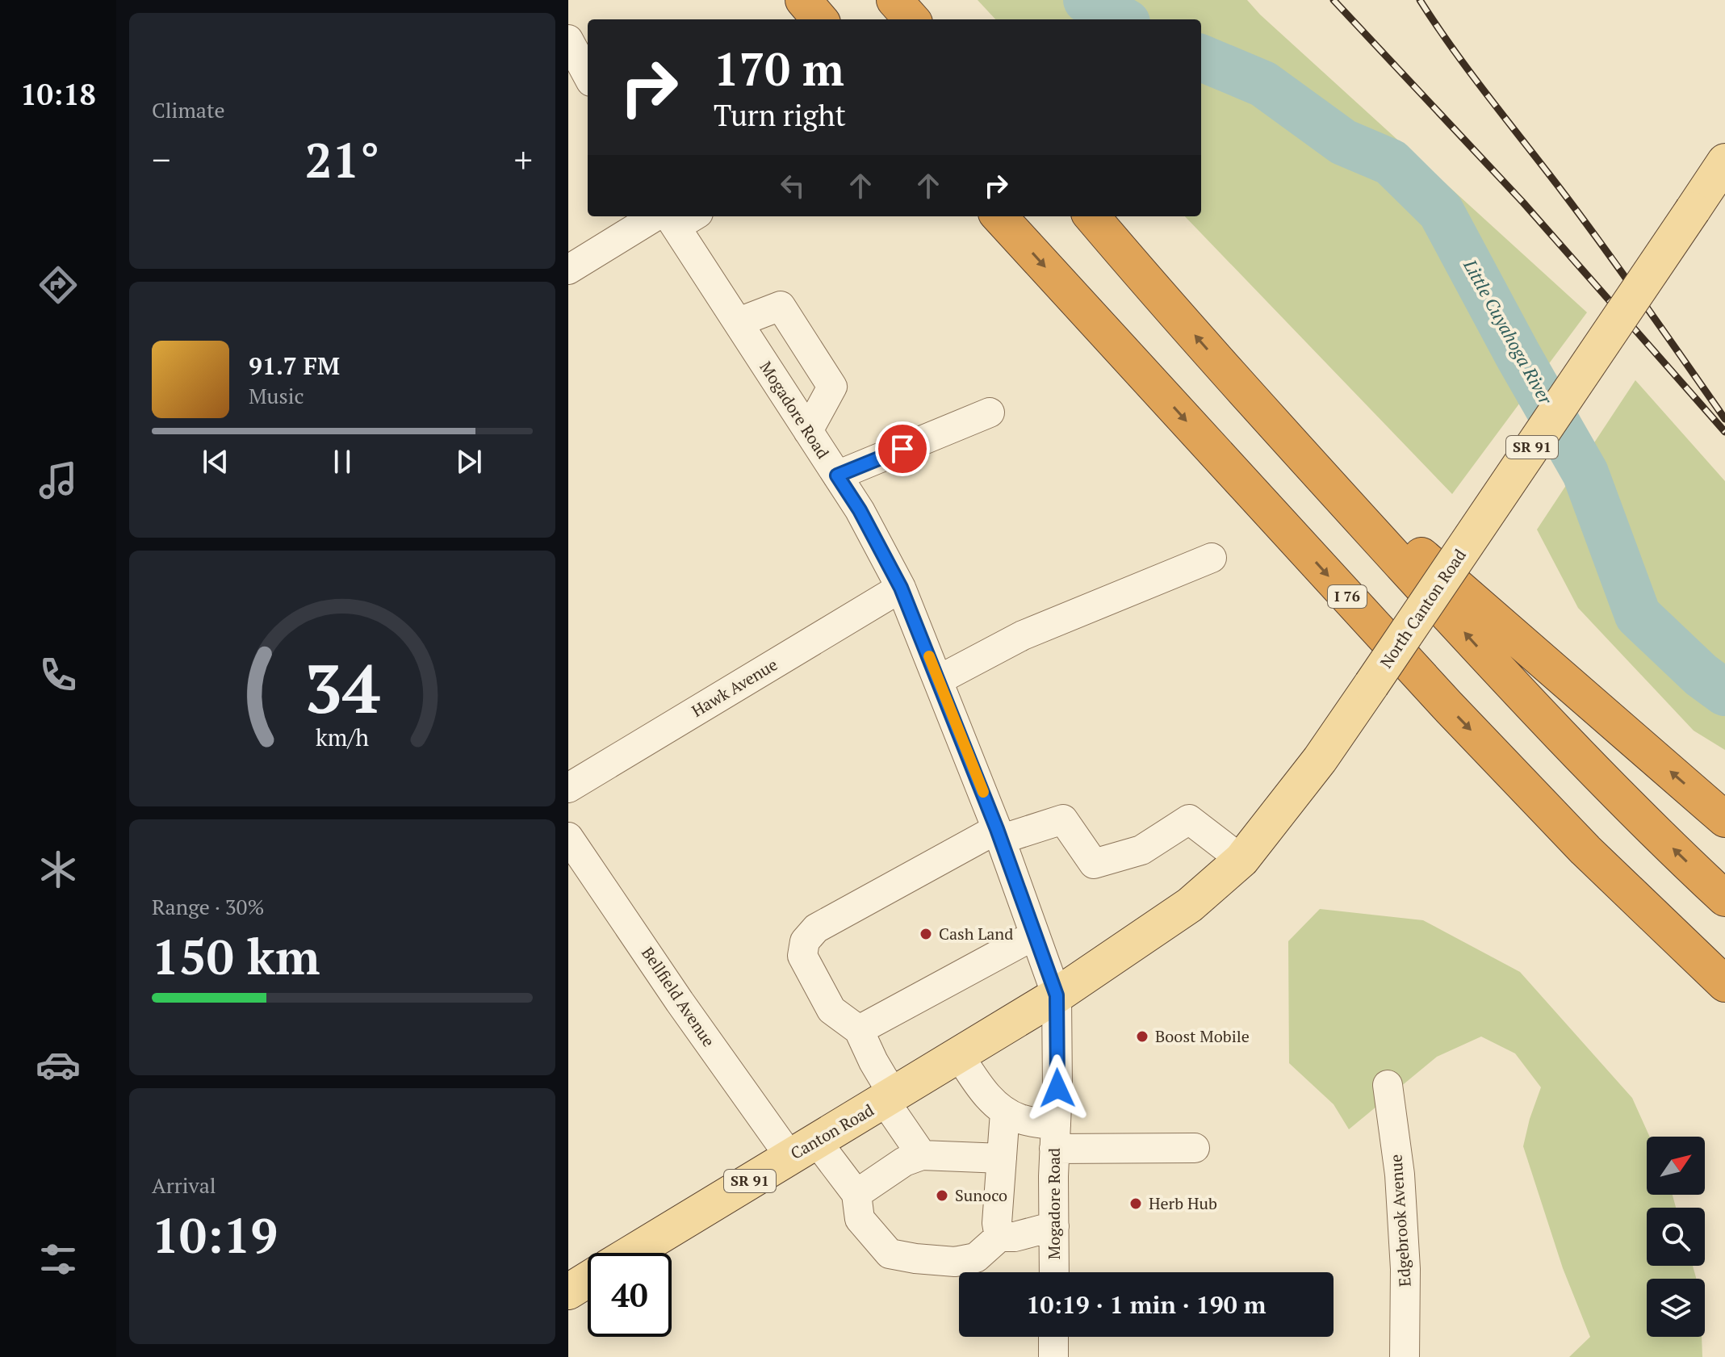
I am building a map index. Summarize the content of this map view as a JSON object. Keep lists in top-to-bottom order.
{
  "streets": {
    "highway": ["I 76"],
    "main road": ["SR 91", "North Canton Road", "Canton Road"],
    "street": [
      "Mogadore Road",
      "Hawk Avenue",
      "Bellfield Avenue",
      "Edgebrook Avenue"
    ]
  },
  "crossings": [
    ["Mogadore Road", "North Canton Road"],
    ["Mogadore Road", "Hawk Avenue"],
    ["Mogadore Road", "Canton Road"],
    ["North Canton Road", "Canton Road"],
    ["Bellfield Avenue", "Canton Road"]
  ],
  "water": ["Little Cuyahoga River"],
  "places": [
    "Cash Land",
    "Boost Mobile",
    "Sunoco",
    "Herb Hub"
  ],
  "north": "top right",
  "page": {
    "tabs": "10:18",
    "tile": [
      "Climate",
      ["Range · 30%", "150 km"],
      ["Arrival", "10:19"]
    ],
    "turn": ["170 m", "Turn right"],
    "heat": ["−", "21°", "+"],
    "song": ["91.7 FM", "Music"],
    "limit": "40",
    "trip": "10:19 · 1 min · 190 m",
    "gauge": ["34", "km/h"]
  }
}
